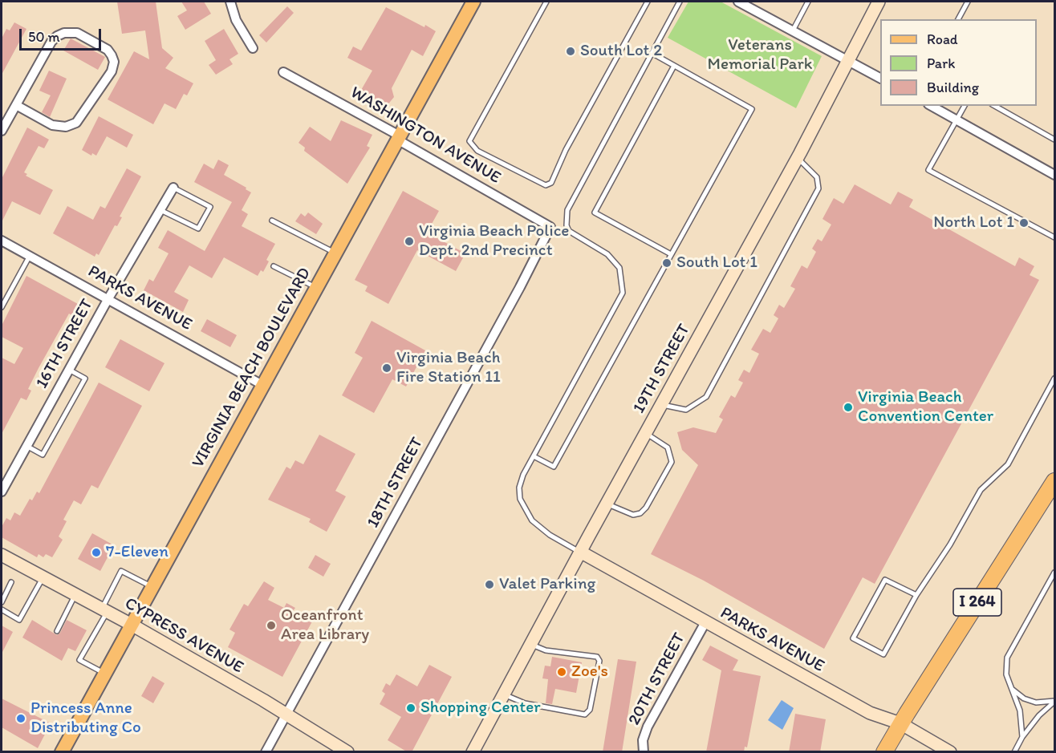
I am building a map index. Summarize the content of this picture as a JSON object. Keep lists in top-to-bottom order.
{
  "streets": {
    "highway": ["I 264"],
    "main road": ["VIRGINIA BEACH BOULEVARD"],
    "street": [
      "WASHINGTON AVENUE",
      "PARKS AVENUE",
      "16TH STREET",
      "19TH STREET",
      "18TH STREET",
      "CYPRESS AVENUE",
      "20TH STREET"
    ]
  },
  "crossings": [
    ["WASHINGTON AVENUE", "VIRGINIA BEACH BOULEVARD"],
    ["WASHINGTON AVENUE", "18TH STREET"],
    ["PARKS AVENUE", "16TH STREET"],
    ["PARKS AVENUE", "VIRGINIA BEACH BOULEVARD"],
    ["PARKS AVENUE", "19TH STREET"],
    ["PARKS AVENUE", "I 264"],
    ["PARKS AVENUE", "20TH STREET"],
    ["VIRGINIA BEACH BOULEVARD", "CYPRESS AVENUE"],
    ["18TH STREET", "CYPRESS AVENUE"]
  ],
  "parks": ["Veterans Memorial Park"],
  "places": [
    "South Lot 2",
    "North Lot 1",
    "Virginia Beach Police Dept. 2nd Precinct",
    "South Lot 1",
    "Virginia Beach Fire Station 11",
    "Virginia Beach Convention Center",
    "7-Eleven",
    "Valet Parking",
    "Oceanfront Area Library",
    "Zoe's",
    "Shopping Center",
    "Princess Anne Distributing Co"
  ],
  "legend": ["Road", "Park", "Building"],
  "scale_bar": "50 m"
}
